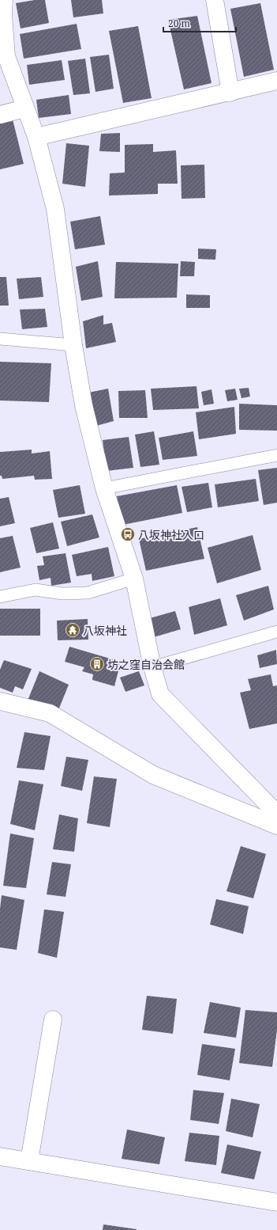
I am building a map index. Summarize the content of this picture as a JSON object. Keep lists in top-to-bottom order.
{
  "places": {
    "bus stop": ["八坂神社入口"],
    "temple": ["八坂神社"],
    "building": ["坊之窪自治会館"]
  },
  "scale_bar": "20 m"
}
